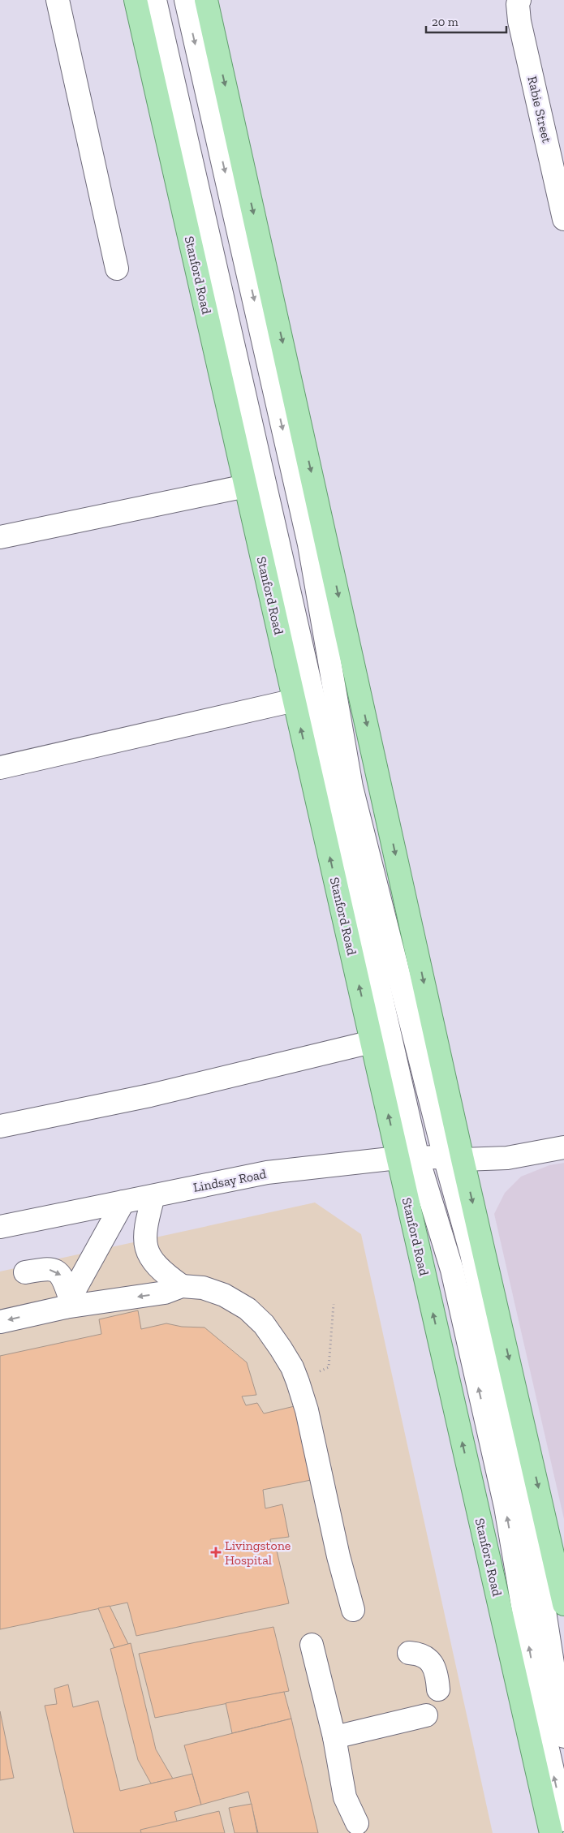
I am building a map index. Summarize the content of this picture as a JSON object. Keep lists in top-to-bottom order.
{
  "streets": {
    "main road": ["Stanford Road"],
    "street": ["Rabie Street", "Lindsay Road"]
  },
  "crossings": [
    ["Stanford Road", "Lindsay Road"]
  ],
  "places": {
    "health": ["Livingstone Hospital"]
  },
  "scale_bar": "20 m"
}
